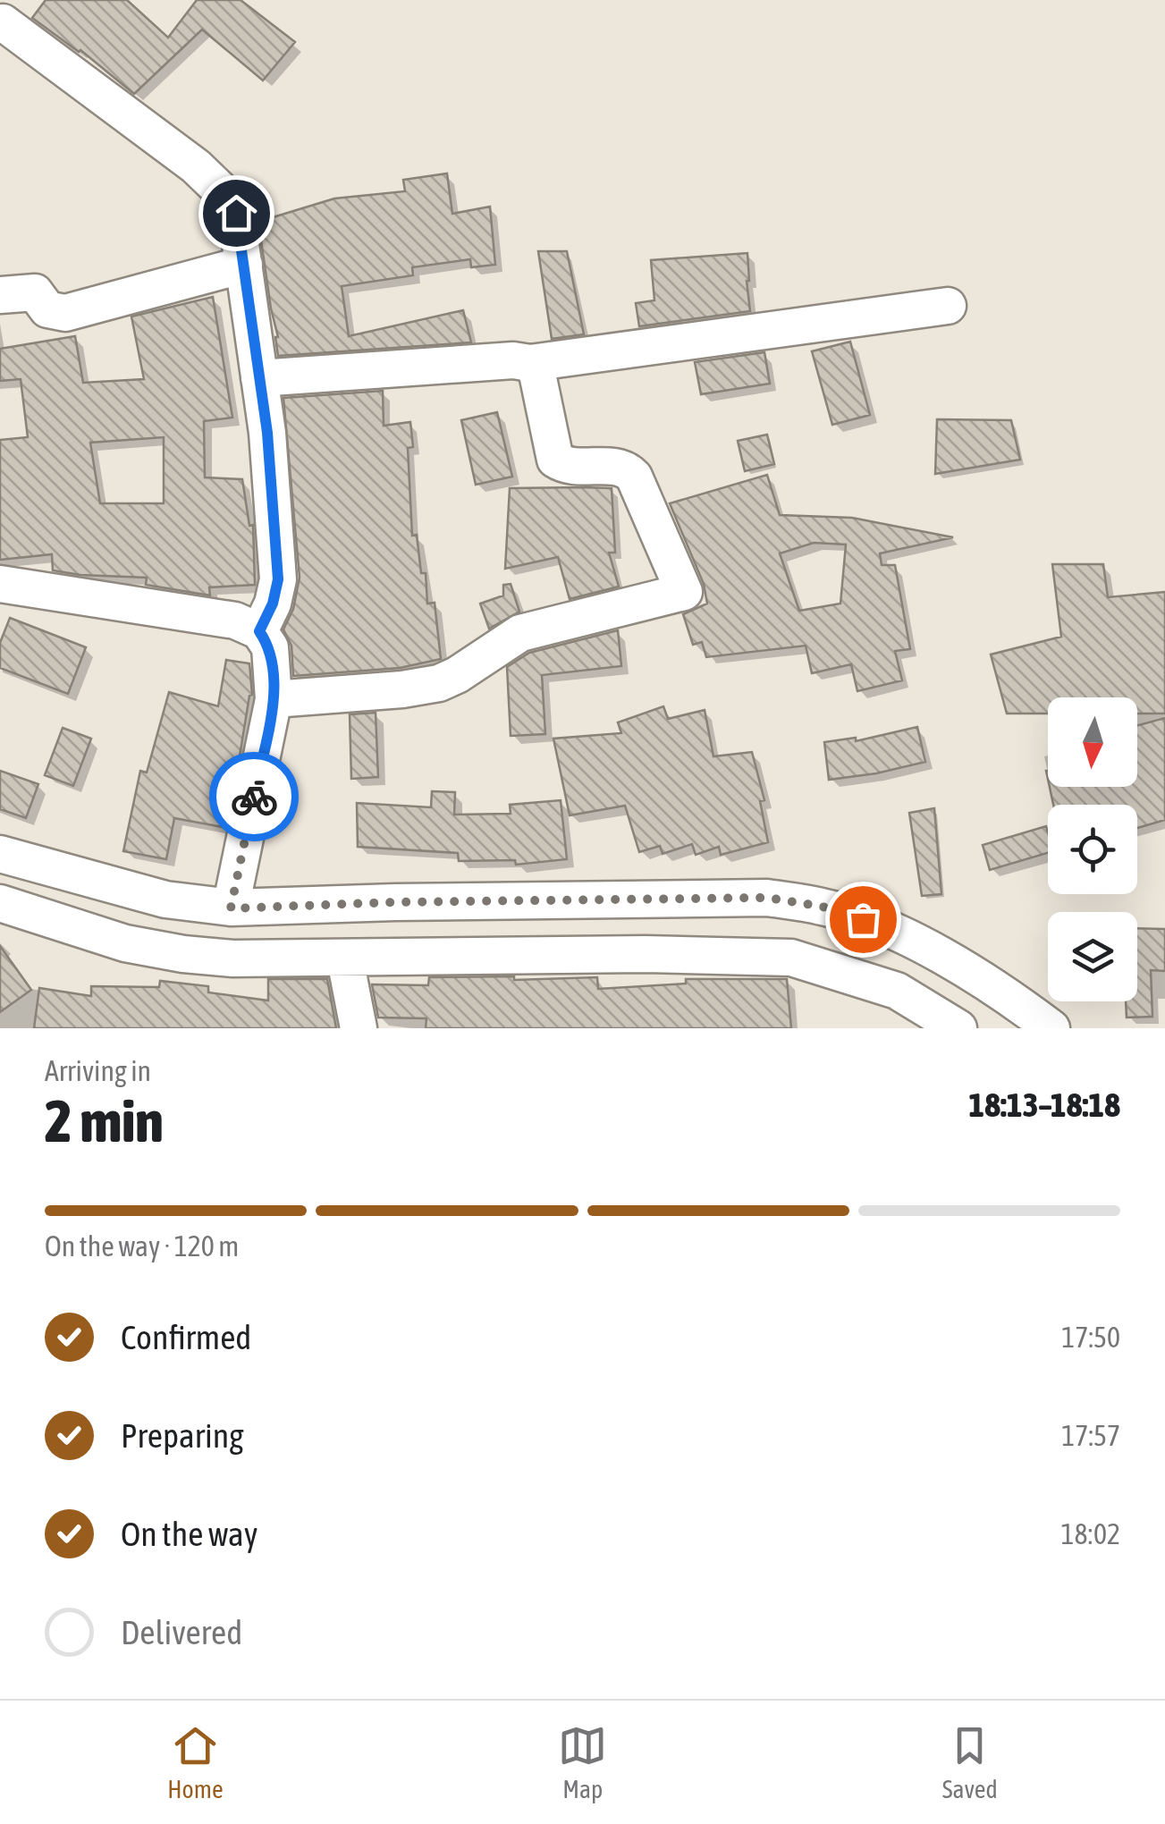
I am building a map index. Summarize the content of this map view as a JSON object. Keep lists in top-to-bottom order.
{
  "north": "bottom",
  "page": {
    "heading": ["2 min", "Arriving in", "18:13–18:18"],
    "bar": "On the way · 120 m",
    "list": [
      ["Confirmed", "17:50"],
      ["Preparing", "17:57"],
      ["On the way", "18:02"],
      "Delivered"
    ],
    "tabs": ["Home", "Map", "Saved"]
  }
}
